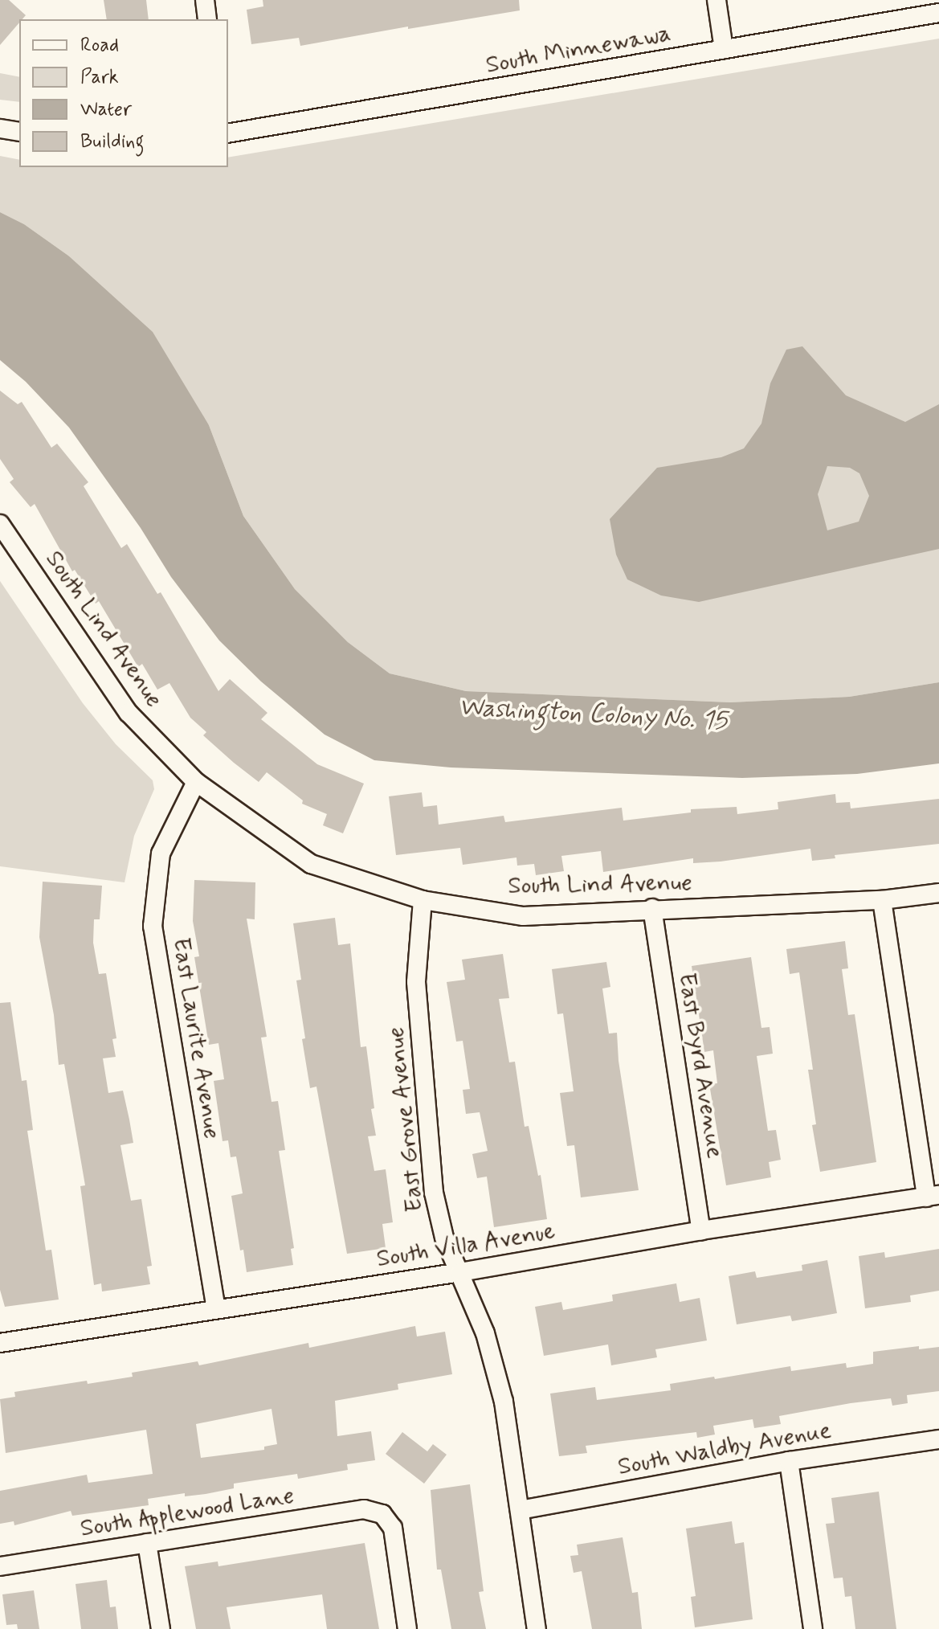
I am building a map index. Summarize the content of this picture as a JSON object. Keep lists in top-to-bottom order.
{
  "streets": {
    "street": [
      "South Minnewawa",
      "South Lind Avenue",
      "East Laurite Avenue",
      "East Byrd Avenue",
      "East Grove Avenue",
      "South Villa Avenue",
      "South Waldby Avenue",
      "South Applewood Lane"
    ]
  },
  "crossings": [
    ["South Lind Avenue", "East Laurite Avenue"],
    ["South Lind Avenue", "East Byrd Avenue"],
    ["South Lind Avenue", "East Grove Avenue"],
    ["East Laurite Avenue", "South Villa Avenue"],
    ["East Byrd Avenue", "South Villa Avenue"],
    ["East Grove Avenue", "South Villa Avenue"],
    ["East Grove Avenue", "South Waldby Avenue"]
  ],
  "water": ["Washington Colony No. 15"],
  "legend": [
    "Road",
    "Park",
    "Water",
    "Building"
  ]
}
